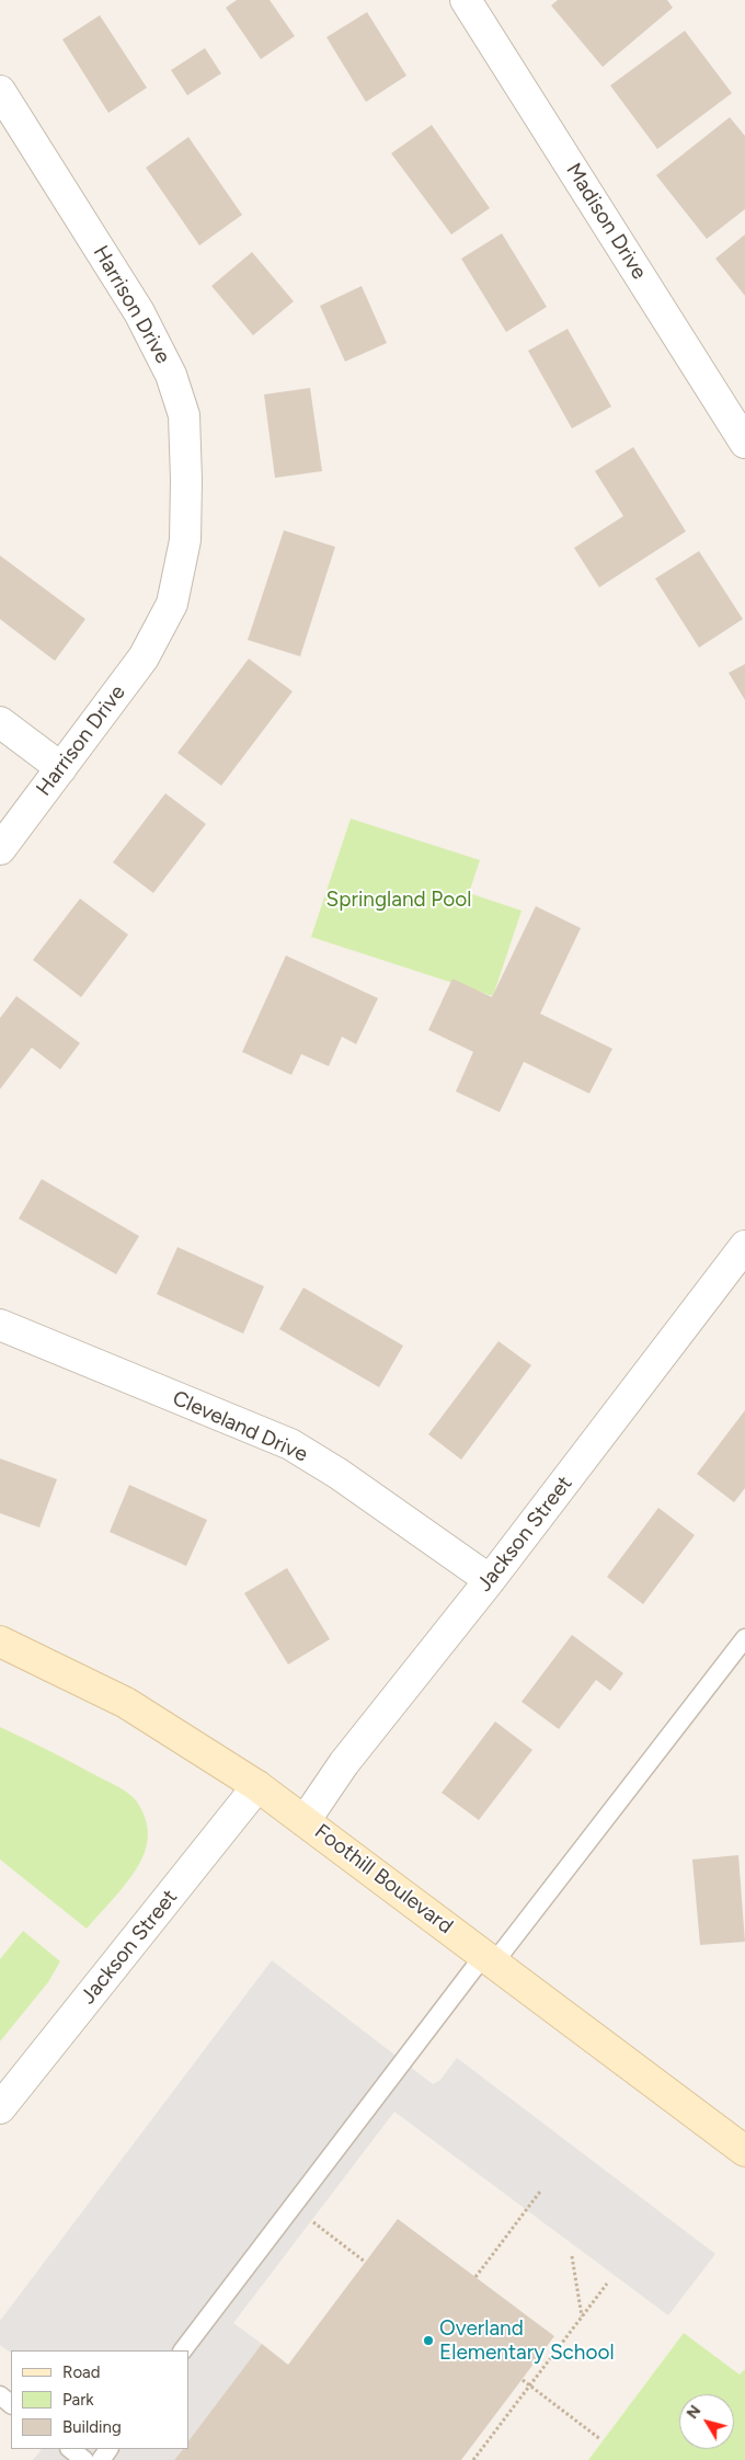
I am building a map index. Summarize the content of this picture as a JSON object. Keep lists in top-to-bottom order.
{
  "streets": {
    "main road": ["Foothill Boulevard"],
    "street": [
      "Madison Drive",
      "Harrison Drive",
      "Cleveland Drive",
      "Jackson Street"
    ]
  },
  "crossings": [
    ["Cleveland Drive", "Jackson Street"],
    ["Jackson Street", "Foothill Boulevard"]
  ],
  "parks": ["Springland Pool"],
  "places": ["Overland Elementary School"],
  "legend": ["Road", "Park", "Building"],
  "north": "top left"
}
